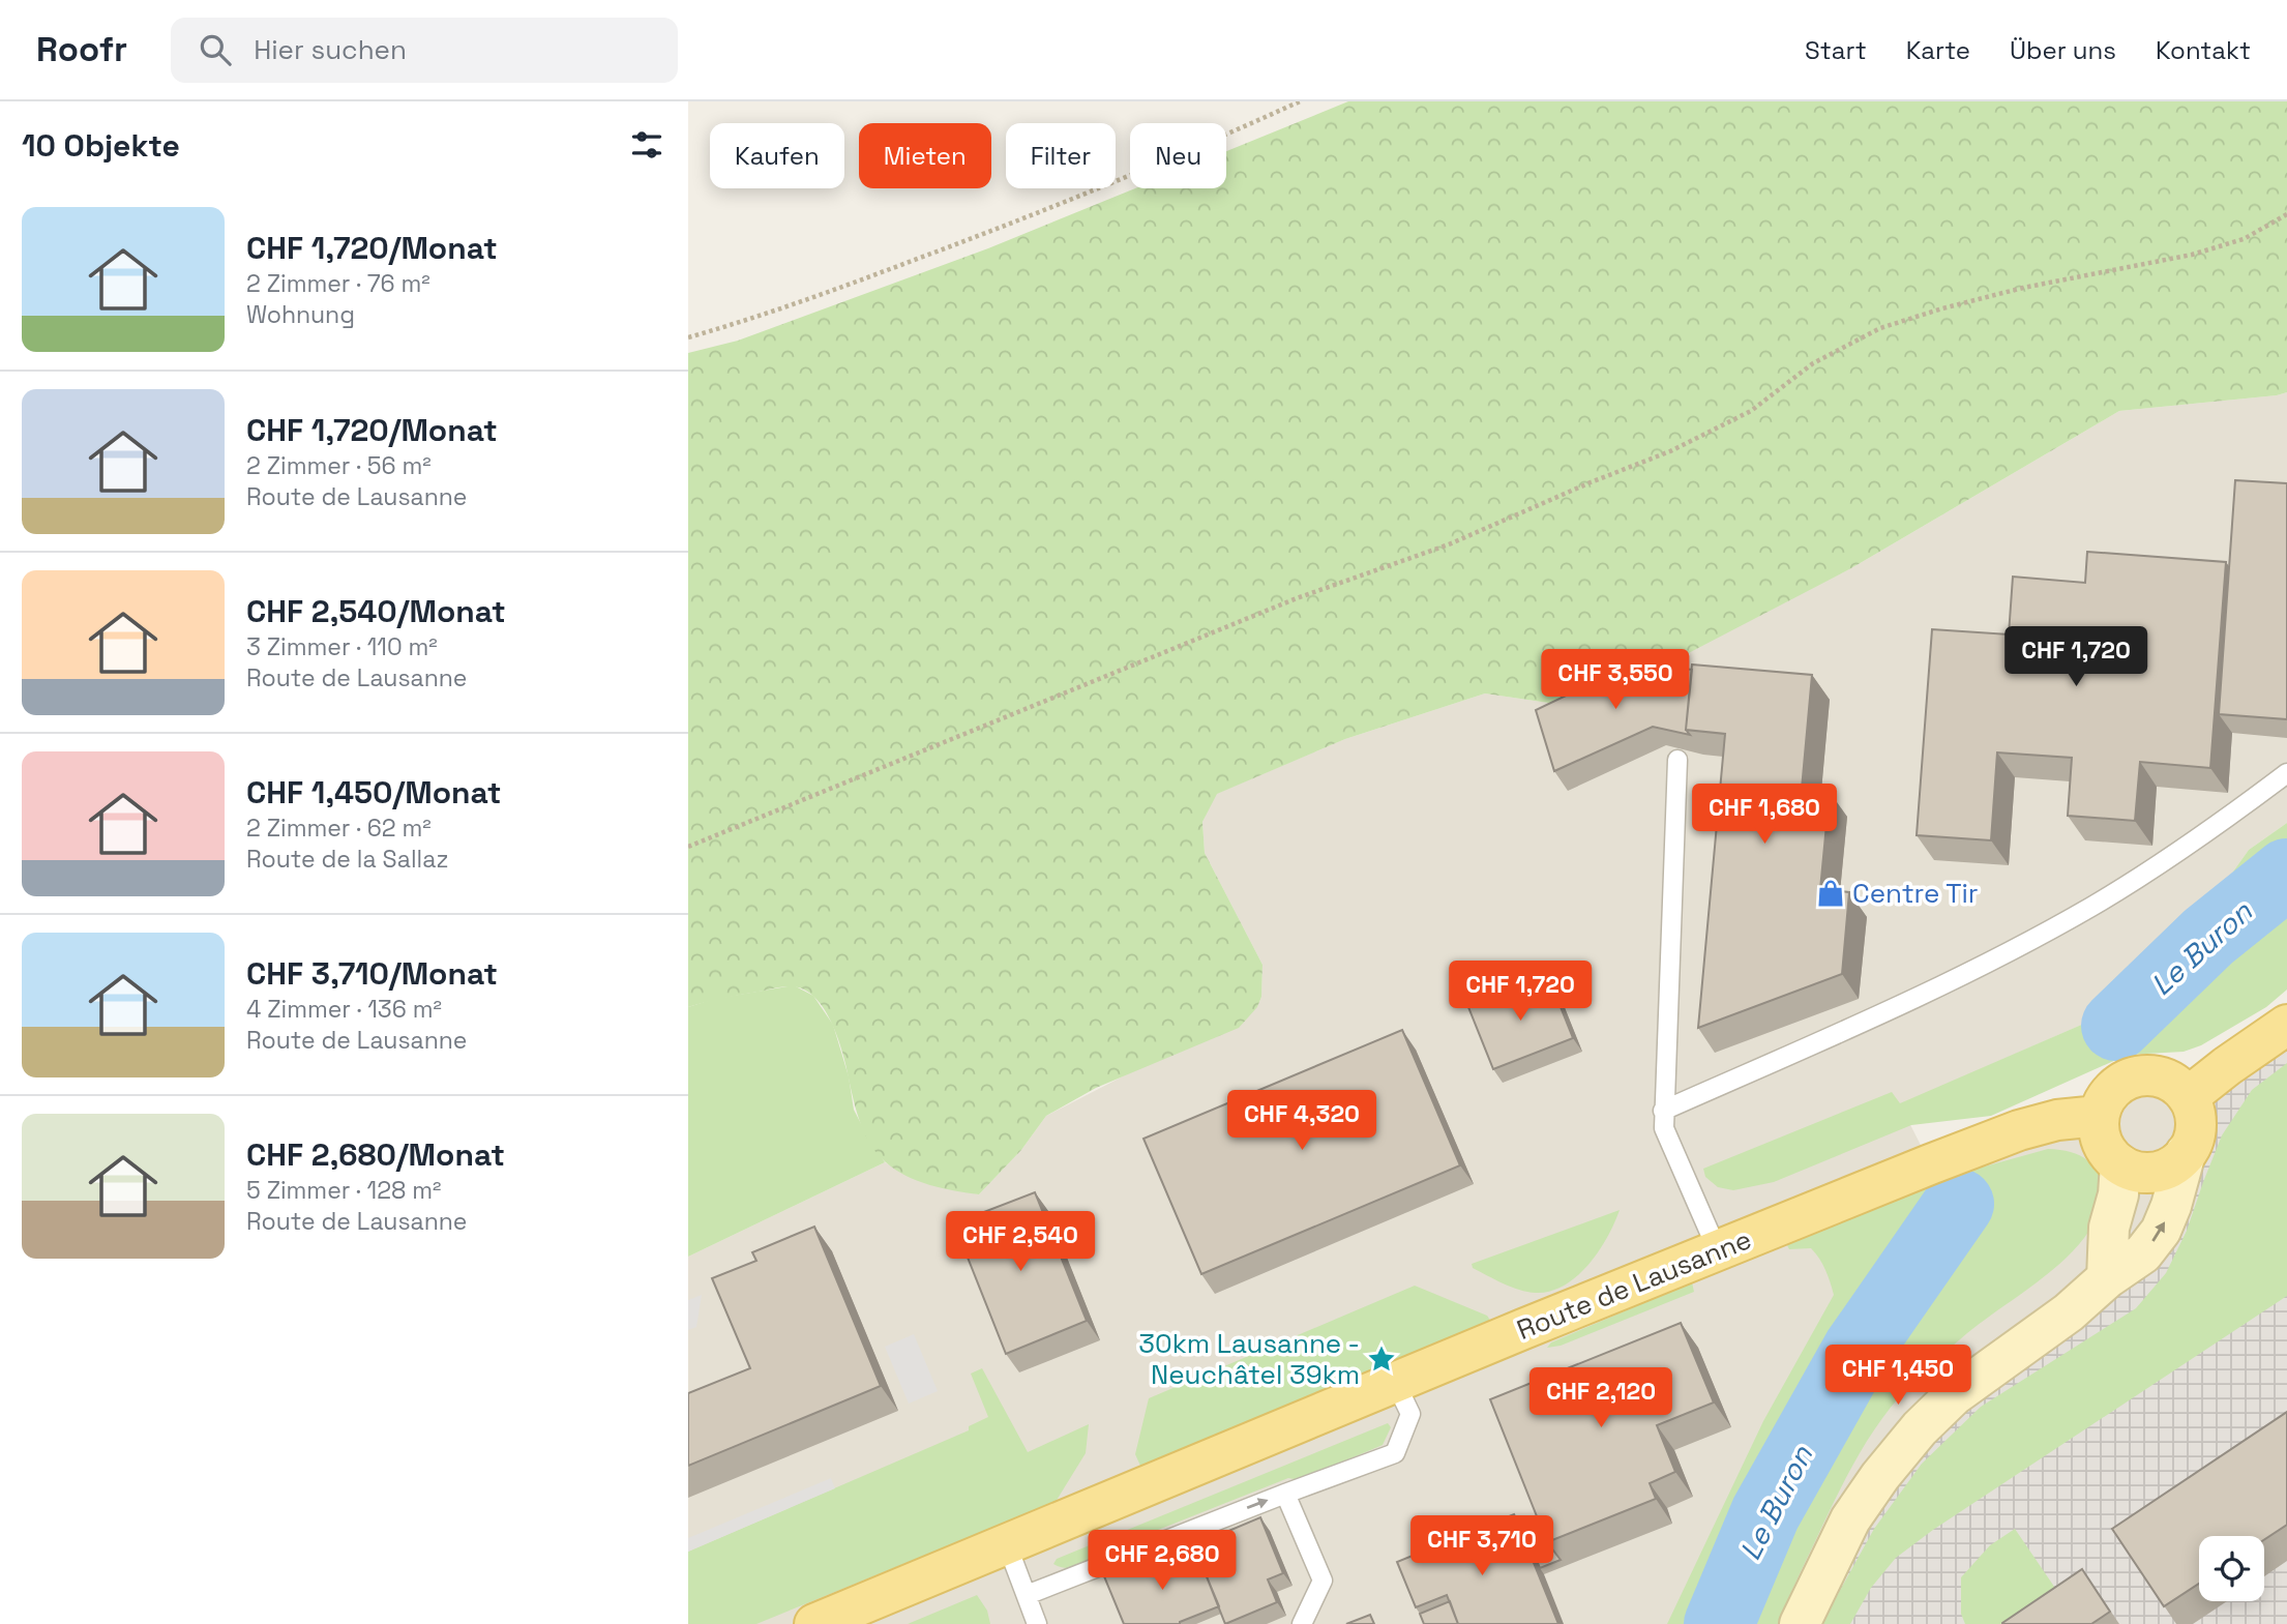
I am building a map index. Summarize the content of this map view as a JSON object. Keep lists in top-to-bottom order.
{
  "streets": {
    "main road": ["Route de Lausanne"]
  },
  "water": ["Le Buron"],
  "places": {
    "shop": ["Centre Tir"],
    "place": ["30km Lausanne - Neuchâtel 39km"]
  },
  "page": {
    "header": "Roofr",
    "search": "Hier suchen",
    "nav": [
      "Start",
      "Karte",
      "Über uns",
      "Kontakt"
    ],
    "heading": "10 Objekte",
    "chip": [
      "Kaufen",
      "Mieten",
      "Filter",
      "Neu"
    ],
    "list": [
      {
        "name": "CHF 1,720/Monat",
        "note": "2 Zimmer · 76 m² · Wohnung"
      },
      {
        "name": "CHF 1,720/Monat",
        "note": "2 Zimmer · 56 m² · Route de Lausanne"
      },
      {
        "name": "CHF 2,540/Monat",
        "note": "3 Zimmer · 110 m² · Route de Lausanne"
      },
      {
        "name": "CHF 1,450/Monat",
        "note": "2 Zimmer · 62 m² · Route de la Sallaz"
      },
      {
        "name": "CHF 3,710/Monat",
        "note": "4 Zimmer · 136 m² · Route de Lausanne"
      },
      {
        "name": "CHF 2,680/Monat",
        "note": "5 Zimmer · 128 m² · Route de Lausanne"
      }
    ],
    "price": [
      "CHF 1,720",
      "CHF 3,550",
      "CHF 1,680",
      "CHF 1,720",
      "CHF 4,320",
      "CHF 2,540",
      "CHF 1,450",
      "CHF 2,120",
      "CHF 3,710",
      "CHF 2,680"
    ]
  }
}
